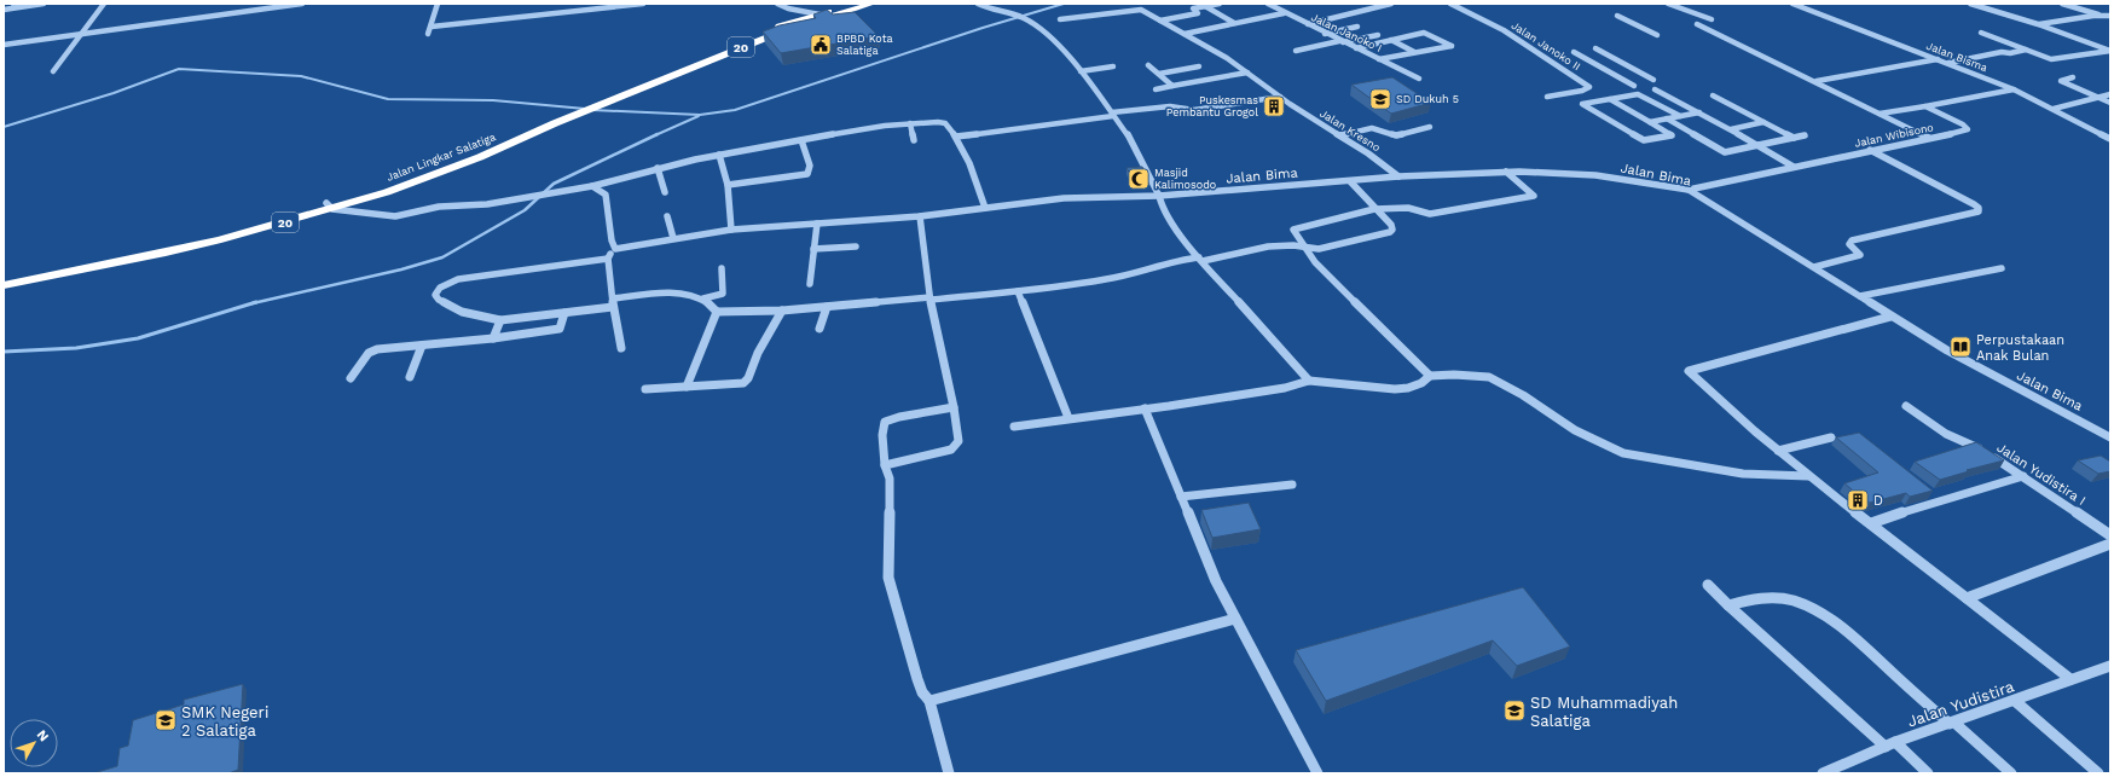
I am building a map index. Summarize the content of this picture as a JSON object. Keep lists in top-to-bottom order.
{
  "streets": {
    "highway": ["20", "Jalan Lingkar Salatiga"],
    "street": [
      "Jalan Janoko I",
      "Jalan Janoko II",
      "Jalan Bisma",
      "Jalan Kresno",
      "Jalan Wibisono",
      "Jalan Bima",
      "Jalan Yudistira I",
      "Jalan Yudistira"
    ]
  },
  "crossings": [
    ["Jalan Bisma", "Jalan Wibisono"],
    ["Jalan Kresno", "Jalan Bima"],
    ["Jalan Wibisono", "Jalan Bima"]
  ],
  "places": {
    "public building": ["BPBD Kota Salatiga"],
    "school or university": ["SD Dukuh 5", "SD Muhammadiyah Salatiga", "SMK Negeri 2 Salatiga"],
    "building": ["Puskesmas Pembantu Grogol", "D"],
    "mosque": ["Masjid Kalimosodo"],
    "library": ["Perpustakaan Anak Bulan"]
  },
  "north": "top right"
}
